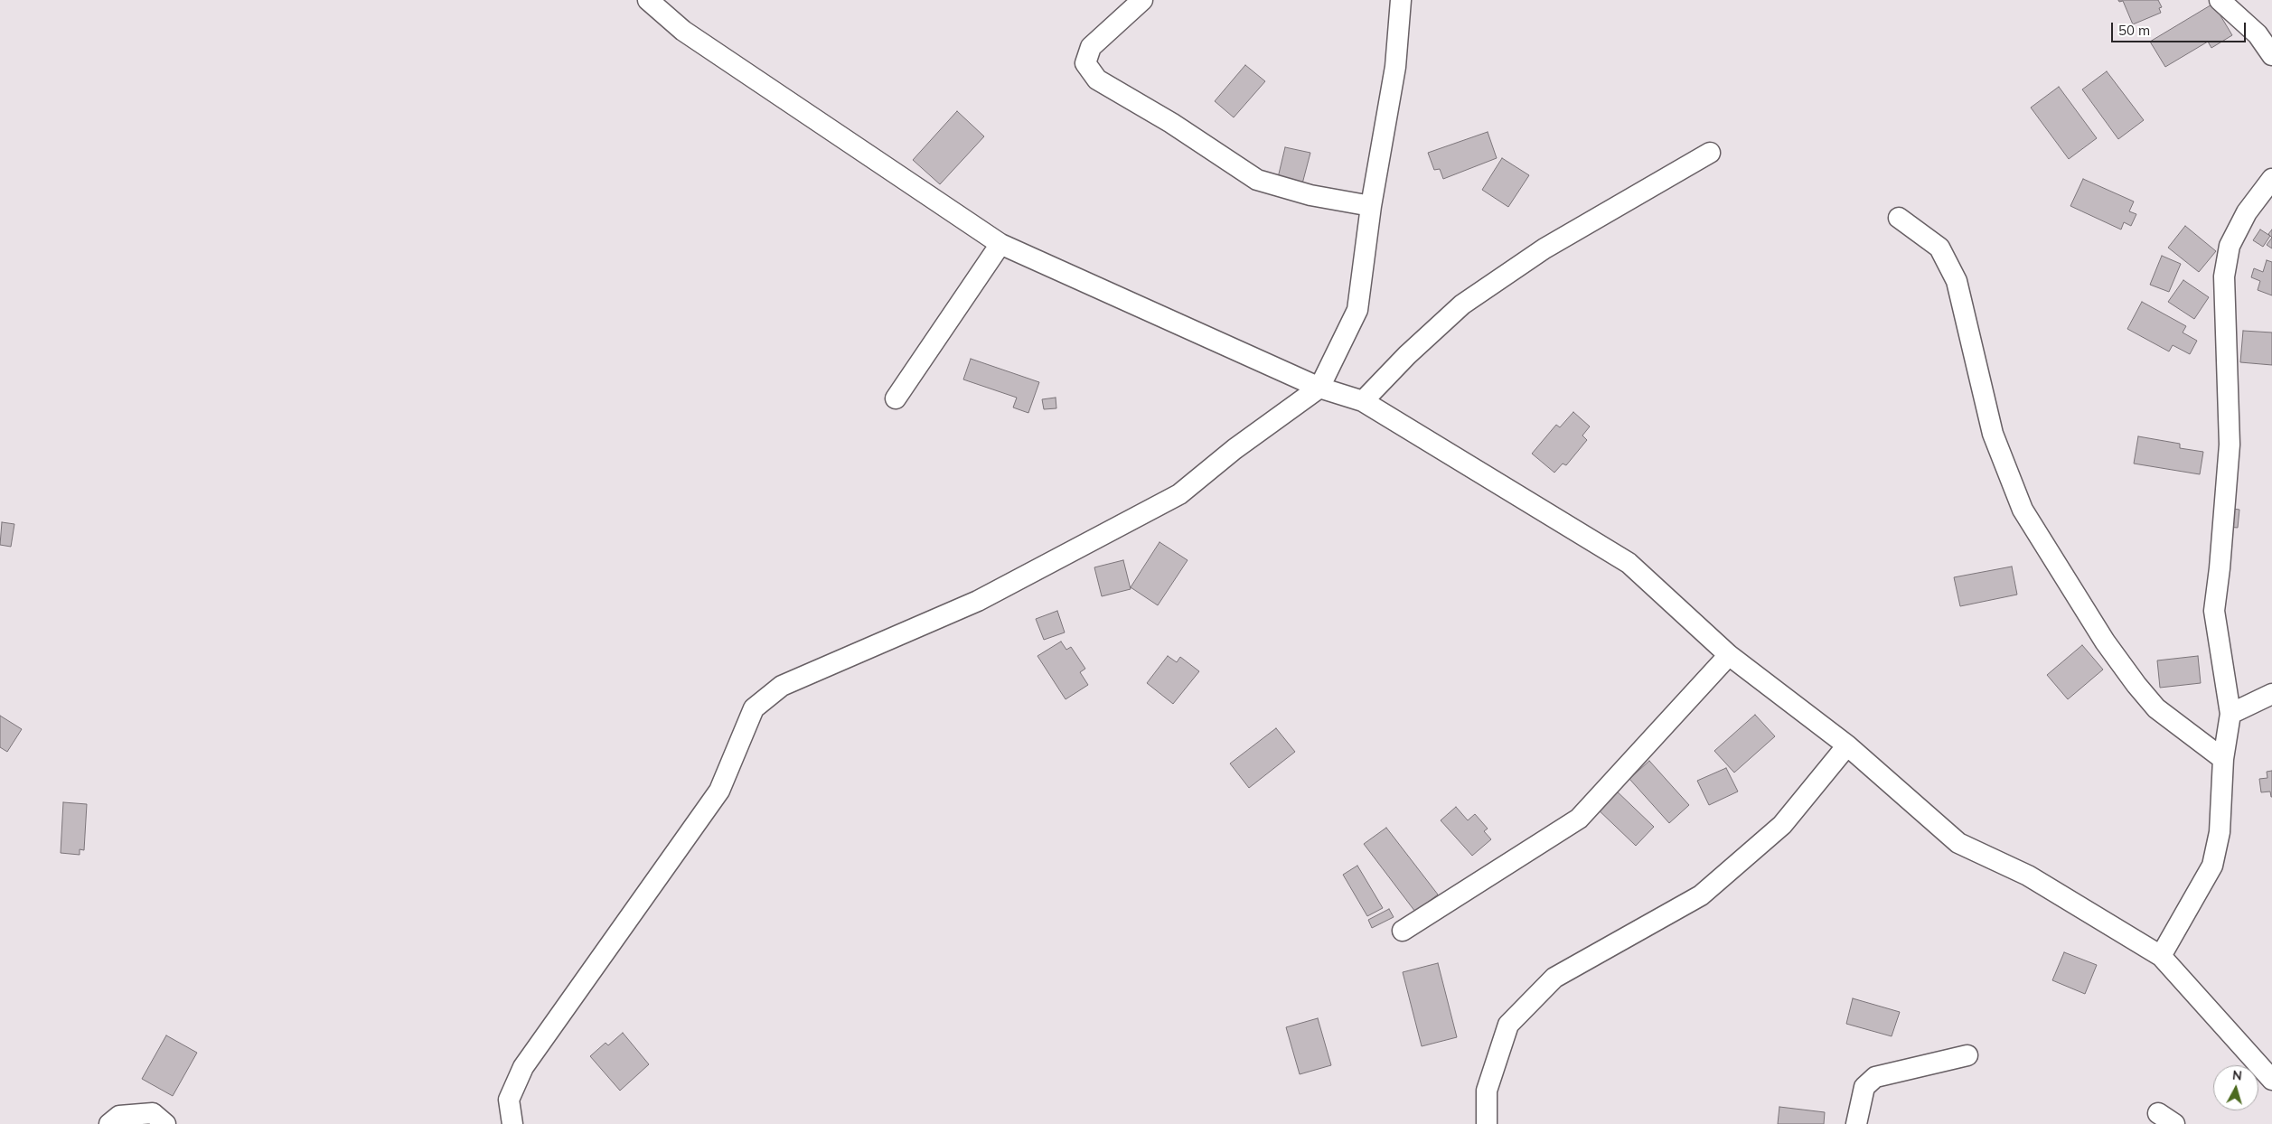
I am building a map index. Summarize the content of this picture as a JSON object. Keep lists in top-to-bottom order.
{
  "scale_bar": "50 m",
  "north": "top"
}
